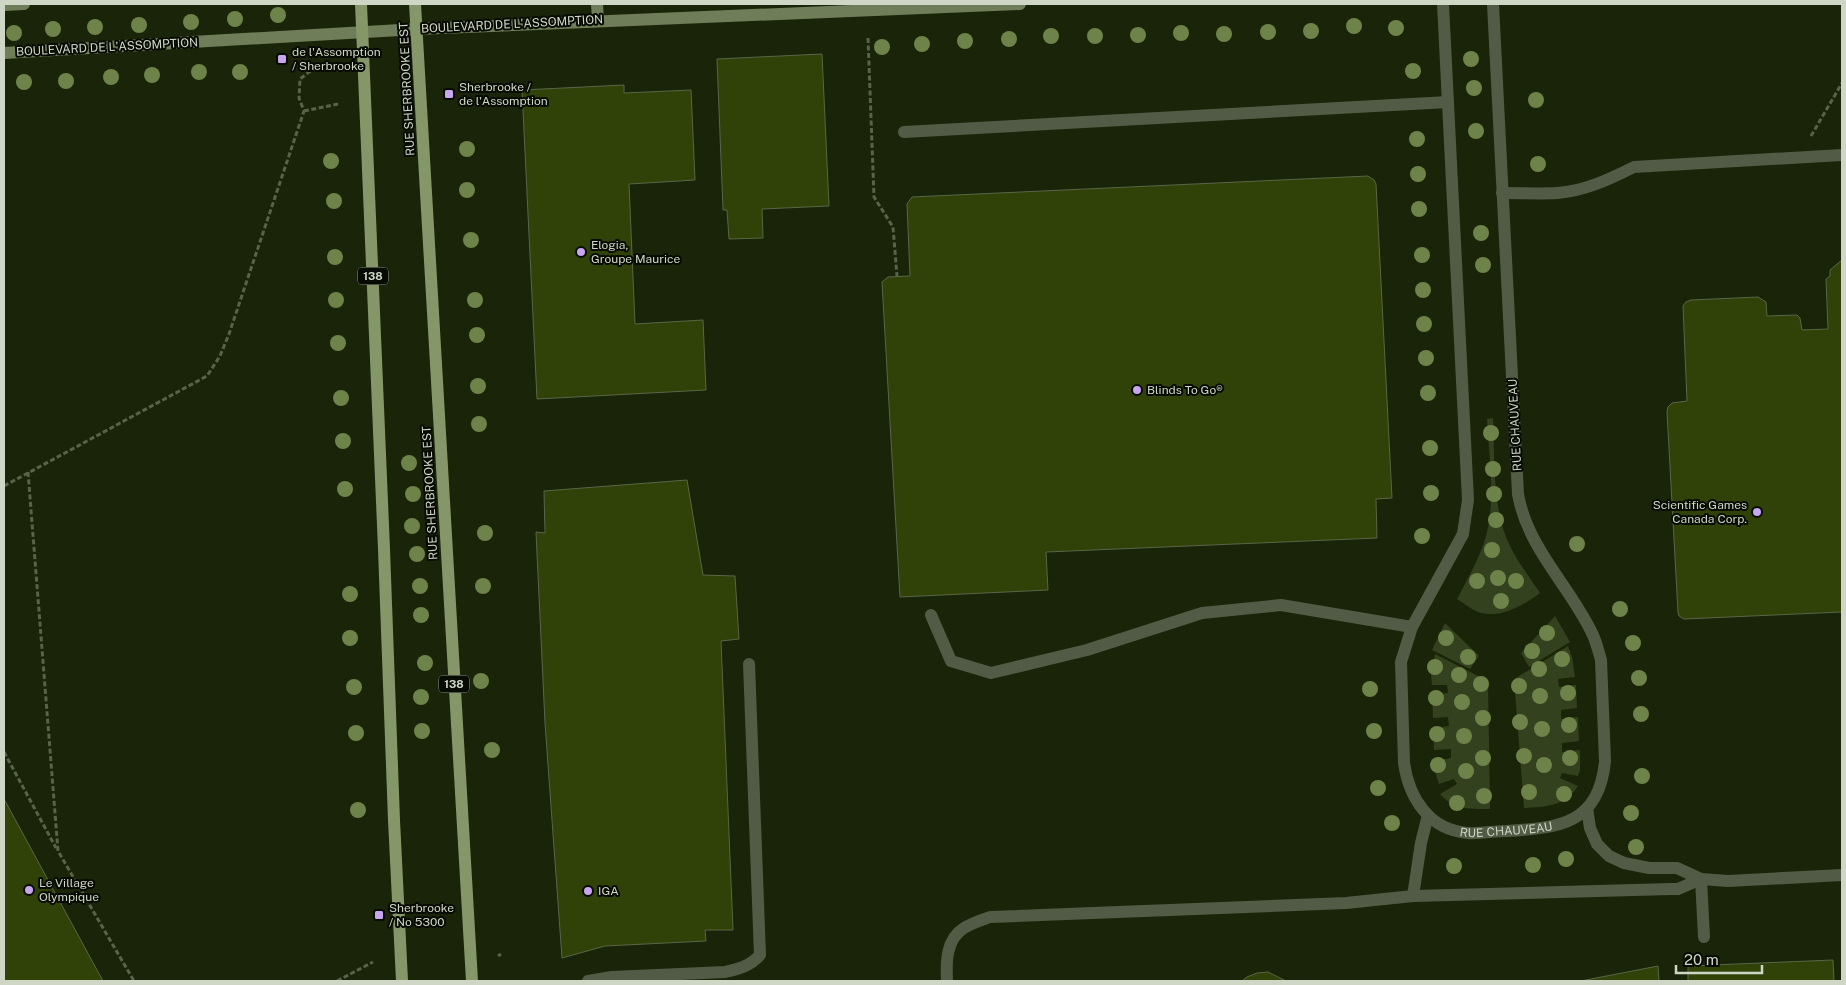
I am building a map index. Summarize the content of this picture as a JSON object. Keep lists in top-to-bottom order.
{
  "streets": {
    "main road": ["RUE SHERBROOKE EST", "138"],
    "street": ["BOULEVARD DE L'ASSOMPTION", "RUE CHAUVEAU"]
  },
  "crossings": [
    ["BOULEVARD DE L'ASSOMPTION", "RUE SHERBROOKE EST"],
    ["BOULEVARD DE L'ASSOMPTION", "138"]
  ],
  "places": {
    "transit": ["de l'Assomption / Sherbrooke", "Sherbrooke / de l'Assomption", "Sherbrooke / No 5300"],
    "other": [
      "Elogia, Groupe Maurice",
      "Blinds To Go®",
      "Scientific Games Canada Corp.",
      "Le Village Olympique",
      "IGA"
    ]
  },
  "scale_bar": "20 m"
}
